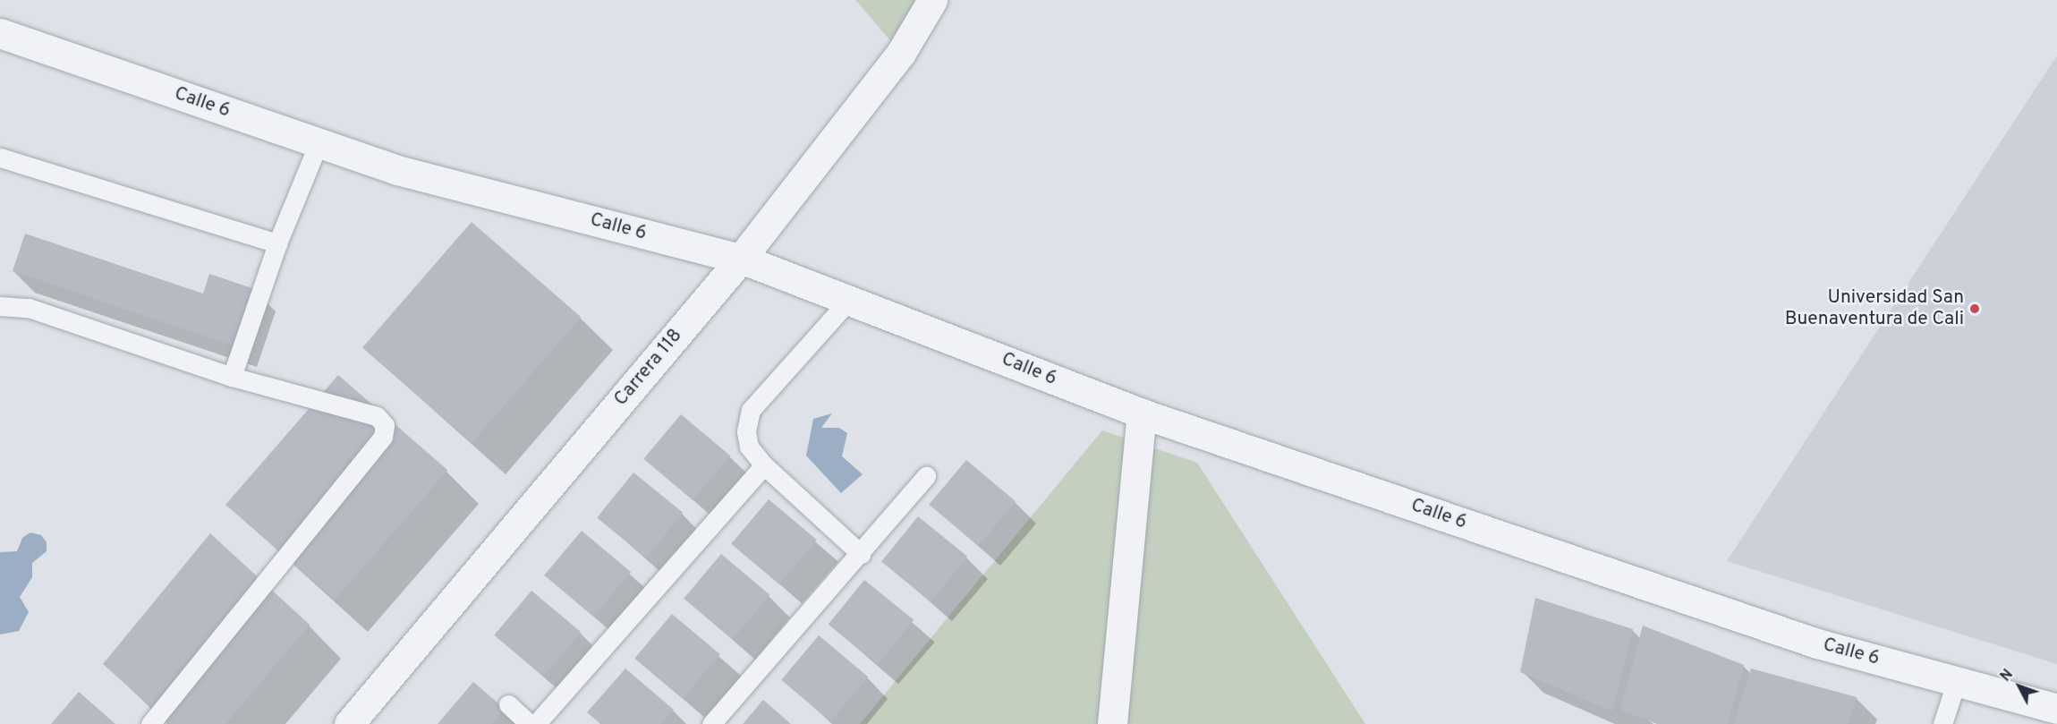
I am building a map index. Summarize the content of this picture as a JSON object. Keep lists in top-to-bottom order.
{
  "streets": {
    "street": ["Calle 6", "Carrera 118"]
  },
  "crossings": [
    ["Calle 6", "Carrera 118"]
  ],
  "places": ["Universidad San Buenaventura de Cali"],
  "north": "top left"
}
